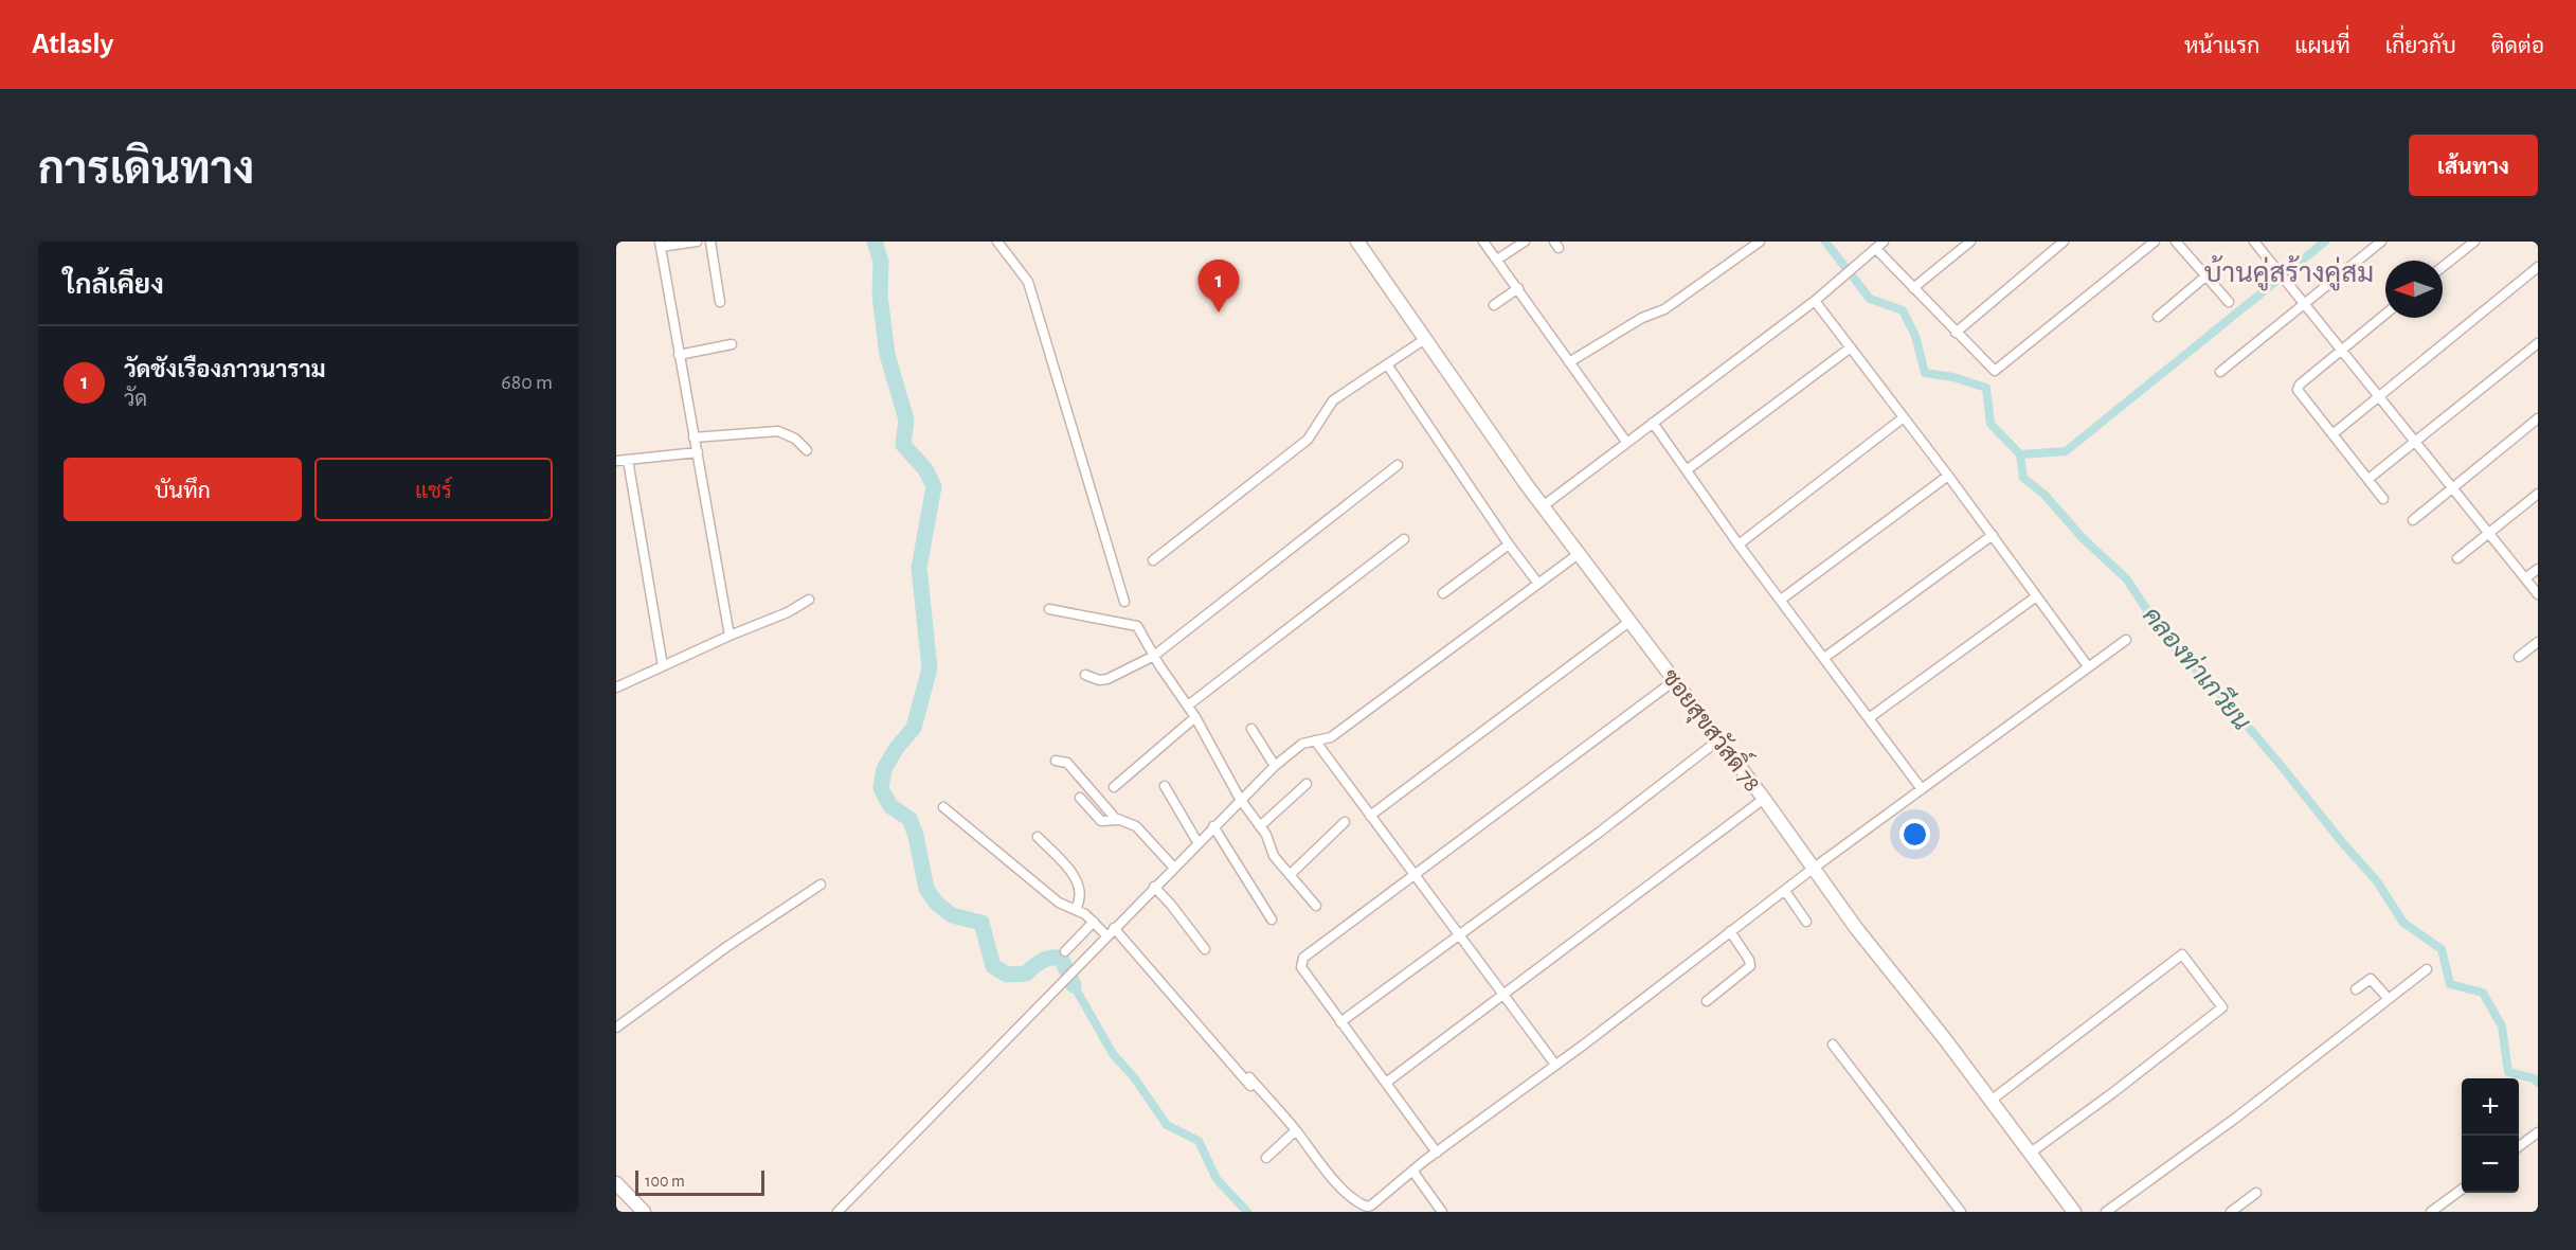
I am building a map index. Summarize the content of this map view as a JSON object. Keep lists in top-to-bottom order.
{
  "streets": {
    "street": ["ซอยสุขสวัสดิ์ 78"]
  },
  "districts": ["บ้านคู่สร้างคู่สม"],
  "water": ["คลองท่าเกวียน"],
  "scale_bar": "100 m",
  "north": "left",
  "page": {
    "header": "Atlasly",
    "nav": [
      "หน้าแรก",
      "แผนที่",
      "เกี่ยวกับ",
      "ติดต่อ"
    ],
    "buttons": [
      "เส้นทาง",
      ["บันทึก", "แชร์"]
    ],
    "title": "การเดินทาง",
    "heading": "ใกล้เคียง",
    "pins": "1",
    "list": [
      {
        "mark": "1",
        "name": "วัดชังเรืองภาวนาราม",
        "note": "วัด",
        "value": "680 m"
      }
    ],
    "map_buttons": ["+", "−"],
    "scale": "100 m"
  }
}
